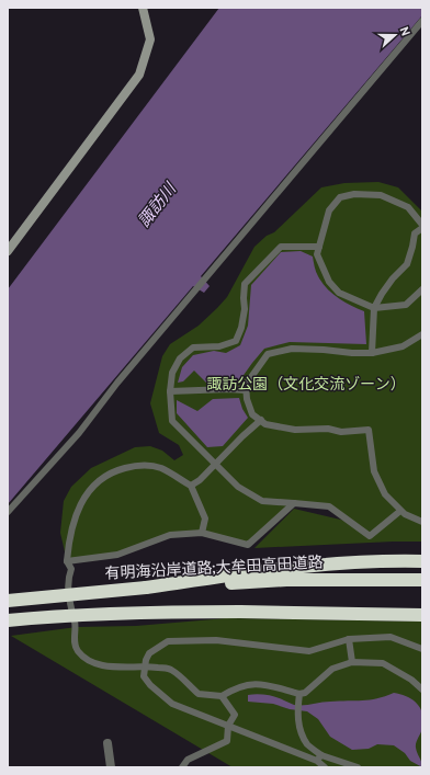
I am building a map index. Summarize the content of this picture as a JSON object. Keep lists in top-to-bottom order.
{
  "streets": {
    "highway": ["有明海沿岸道路;大牟田高田道路"]
  },
  "water": ["諏訪川"],
  "parks": ["諏訪公園（文化交流ゾーン）"],
  "north": "right"
}
